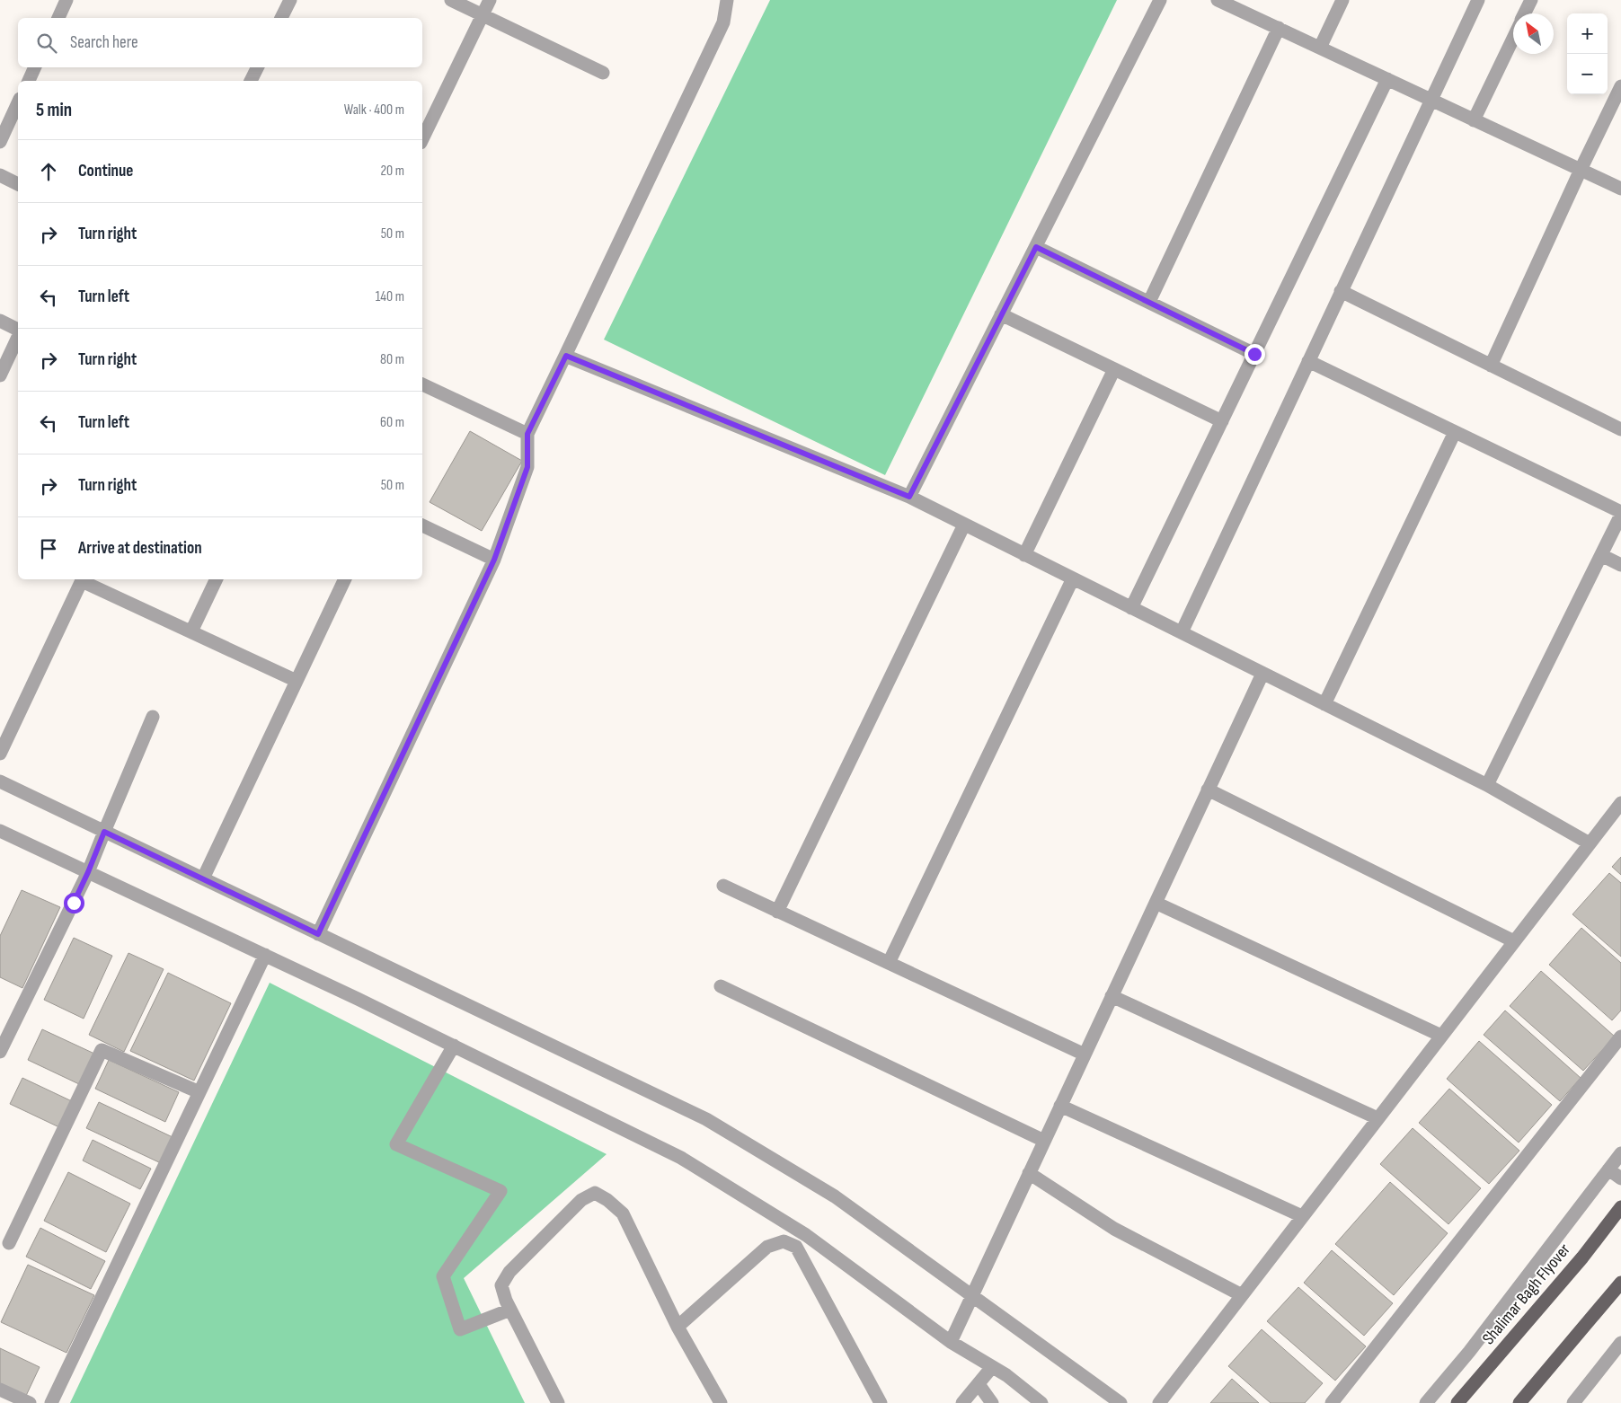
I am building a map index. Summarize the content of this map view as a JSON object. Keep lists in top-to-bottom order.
{
  "streets": {
    "main road": ["Shalimar Bagh Flyover"]
  },
  "north": "top left",
  "page": {
    "map_buttons": ["+", "−"],
    "search": "Search here",
    "heading": ["5 min", "Walk · 400 m"],
    "list": [
      ["Continue", "20 m"],
      ["Turn right", "50 m"],
      ["Turn left", "140 m"],
      ["Turn right", "80 m"],
      ["Turn left", "60 m"],
      ["Turn right", "50 m"],
      "Arrive at destination"
    ]
  }
}
